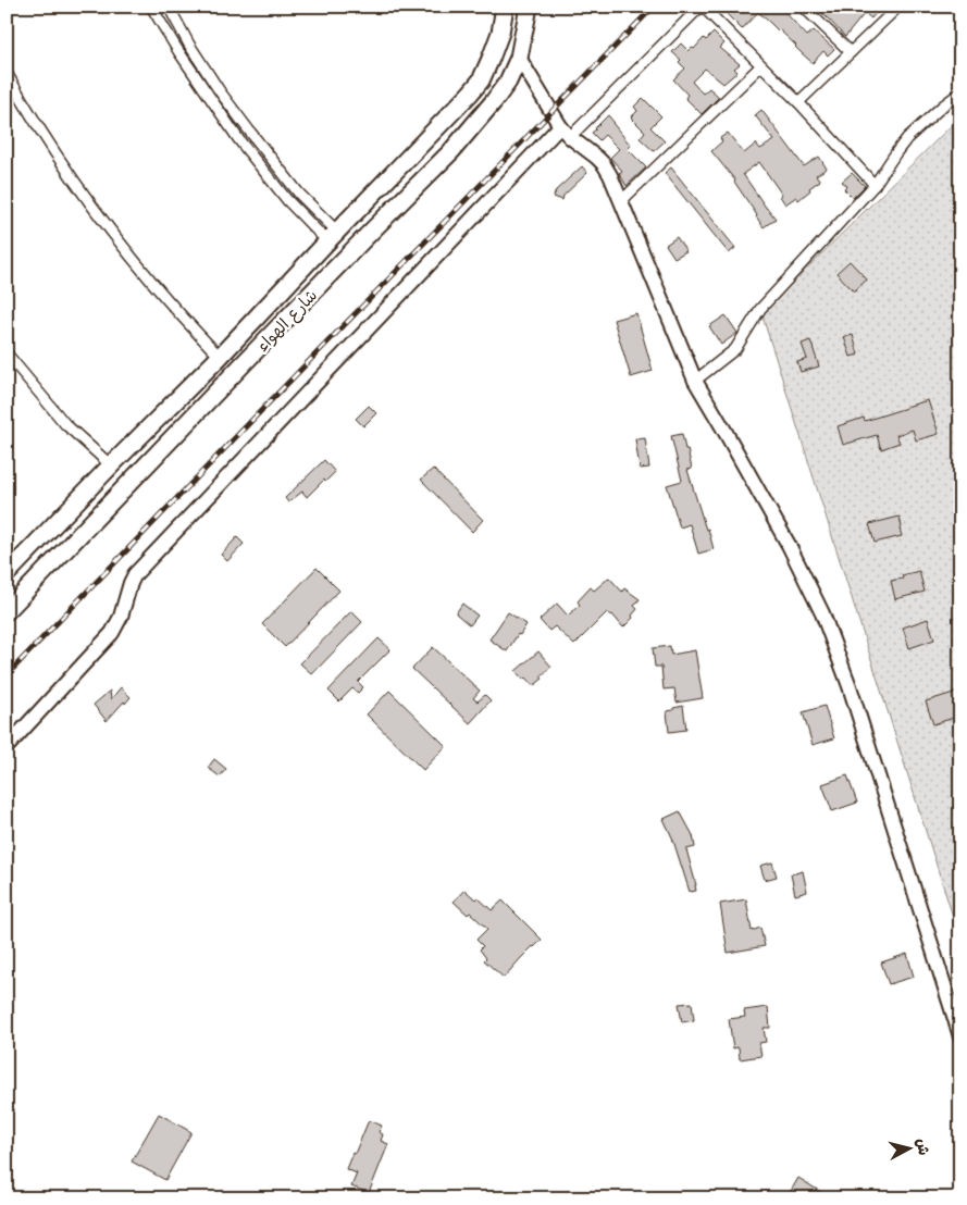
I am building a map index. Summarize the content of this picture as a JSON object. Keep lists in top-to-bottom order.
{
  "streets": {
    "main road": ["شارع الهواء"]
  },
  "north": "right"
}
